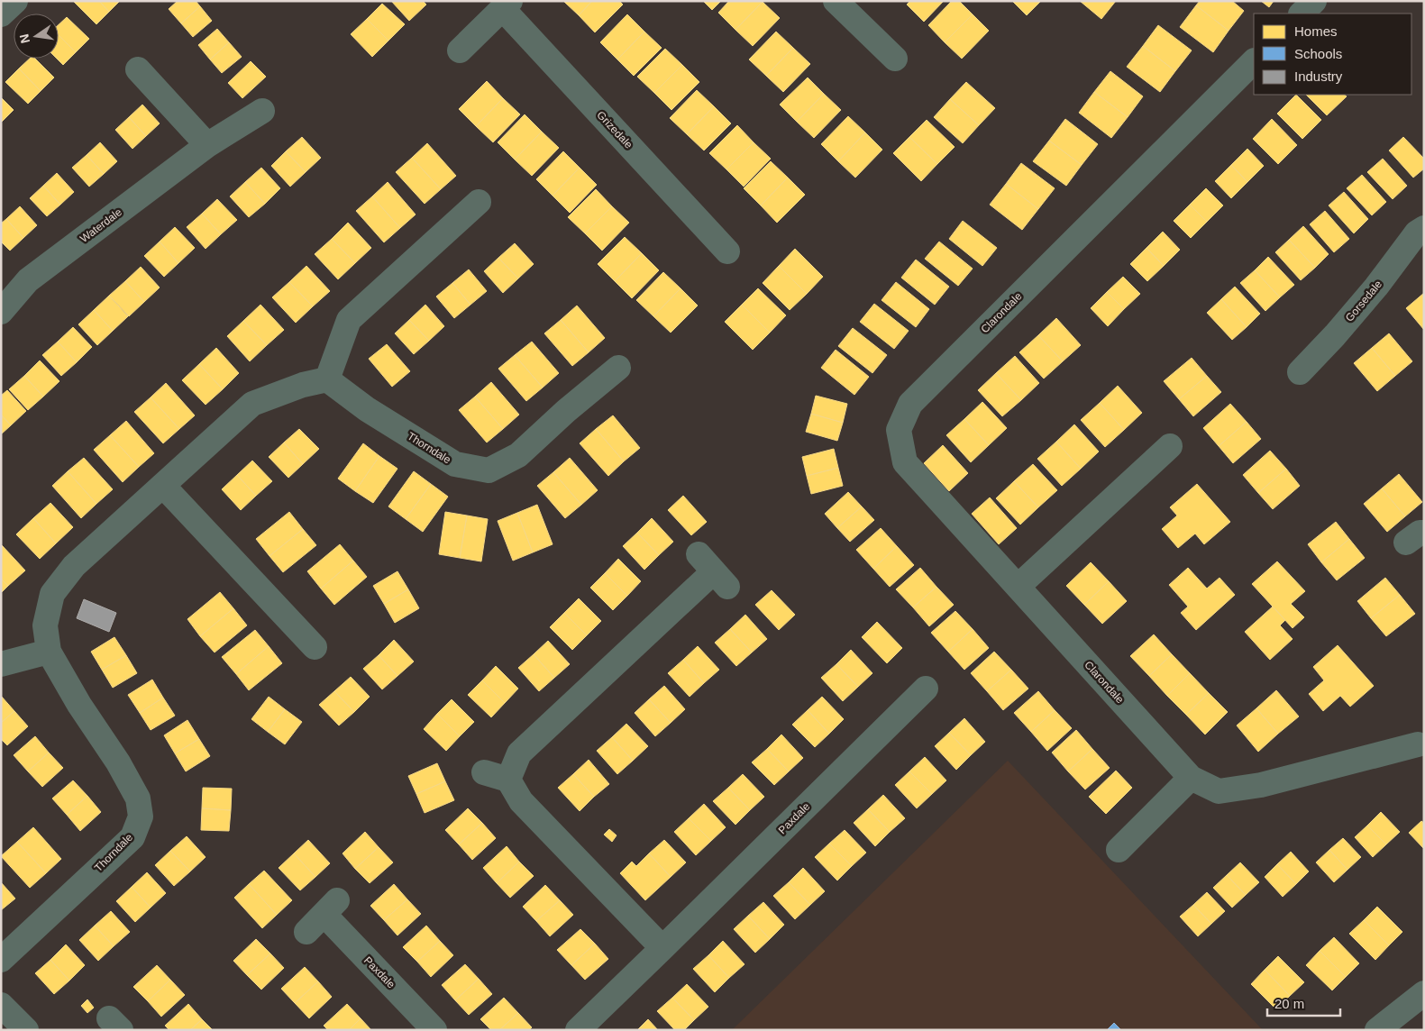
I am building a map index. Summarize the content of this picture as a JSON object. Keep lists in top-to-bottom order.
{
  "streets": {
    "street": [
      "Grizedale",
      "Waterdale",
      "Gorsedale",
      "Clarondale",
      "Thorndale",
      "Paxdale"
    ]
  },
  "legend": ["Homes", "Schools", "Industry"],
  "scale_bar": "20 m",
  "north": "left"
}
